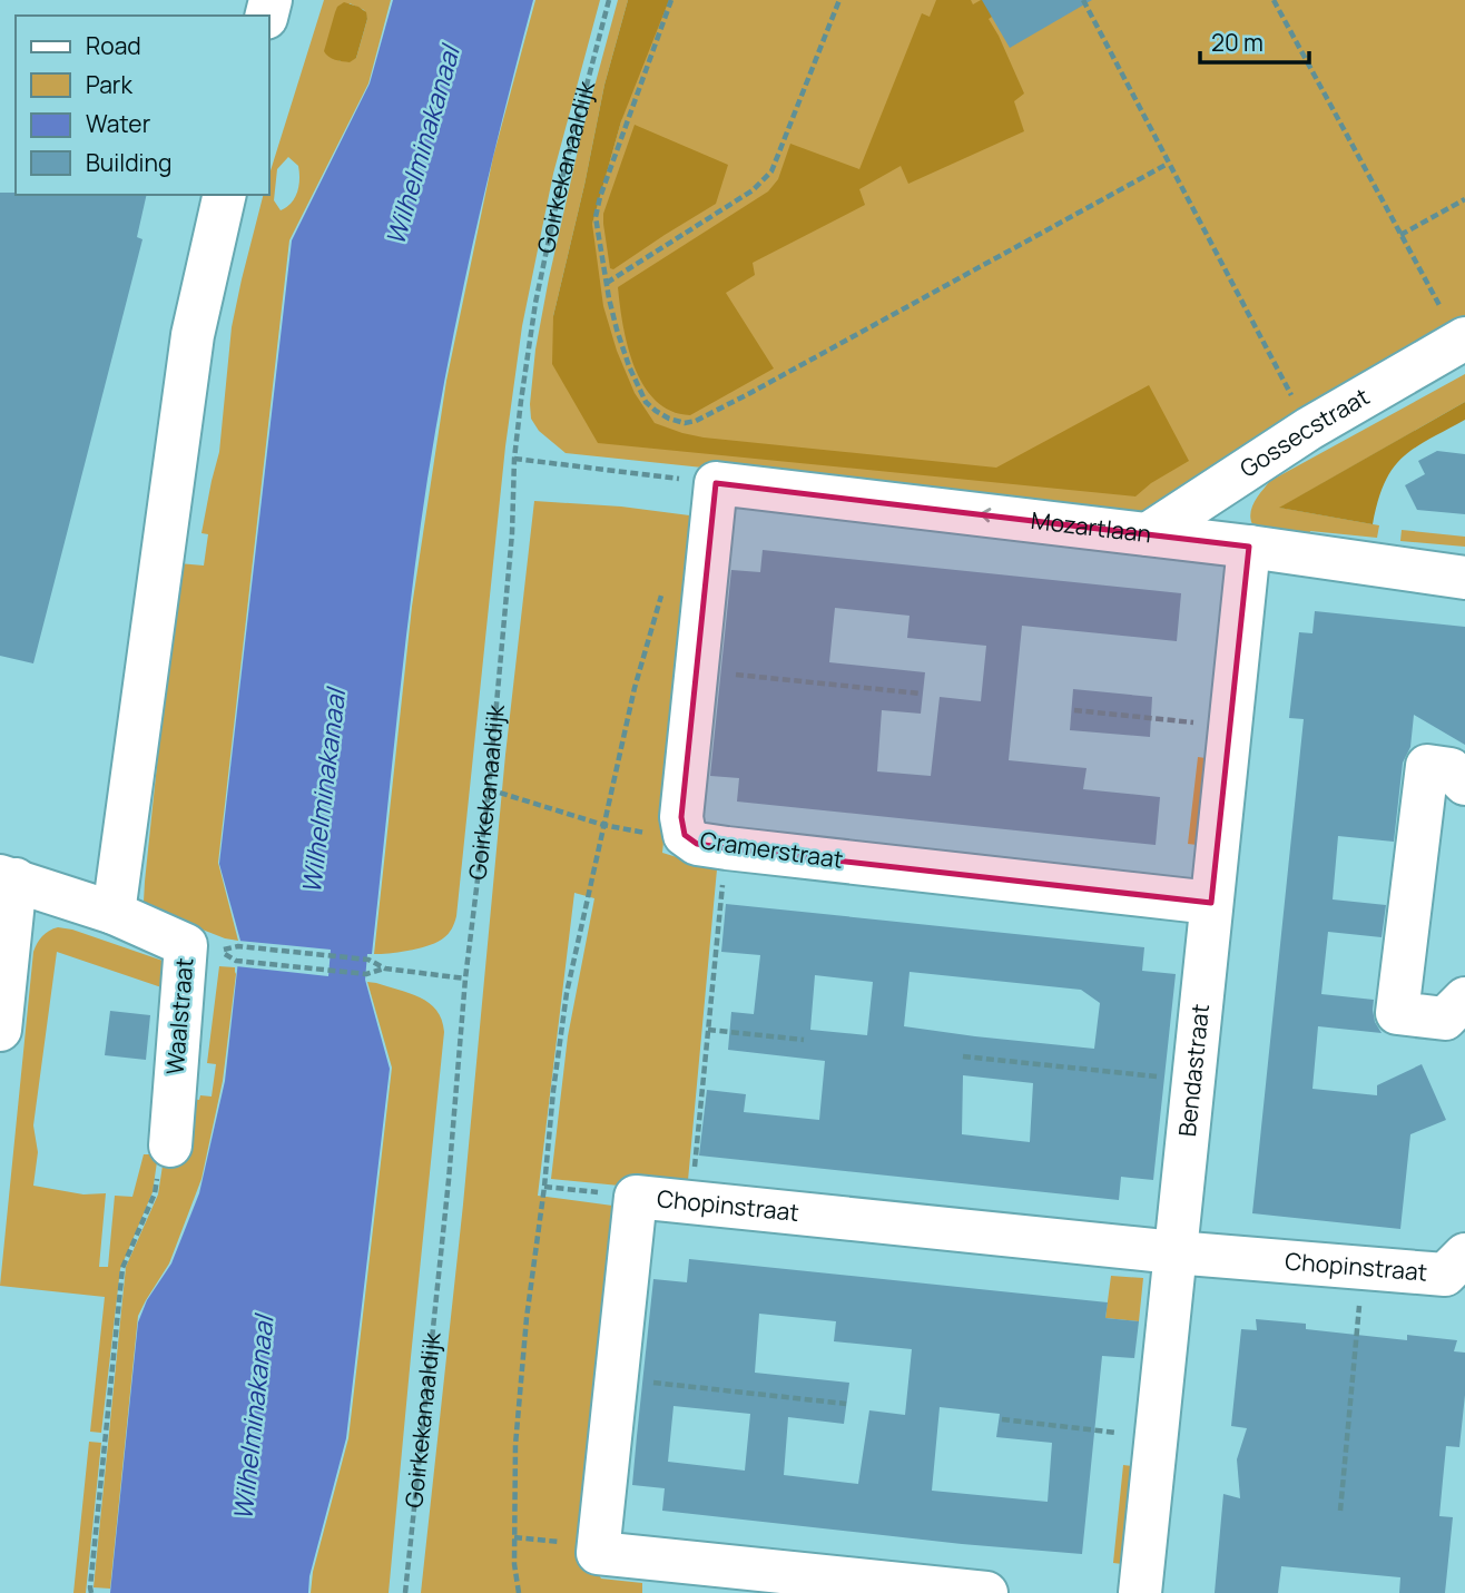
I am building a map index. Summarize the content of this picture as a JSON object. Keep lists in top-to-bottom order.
{
  "streets": {
    "street": [
      "Gossecstraat",
      "Mozartlaan",
      "Cramerstraat",
      "Waalstraat",
      "Bendastraat",
      "Chopinstraat"
    ],
    "path": ["Goirkekanaaldijk"]
  },
  "crossings": [
    ["Gossecstraat", "Mozartlaan"],
    ["Mozartlaan", "Cramerstraat"],
    ["Mozartlaan", "Bendastraat"],
    ["Cramerstraat", "Bendastraat"],
    ["Bendastraat", "Chopinstraat"]
  ],
  "one_way": ["Mozartlaan"],
  "water": ["Wilhelminakanaal"],
  "legend": [
    "Road",
    "Park",
    "Water",
    "Building"
  ],
  "scale_bar": "20 m"
}
